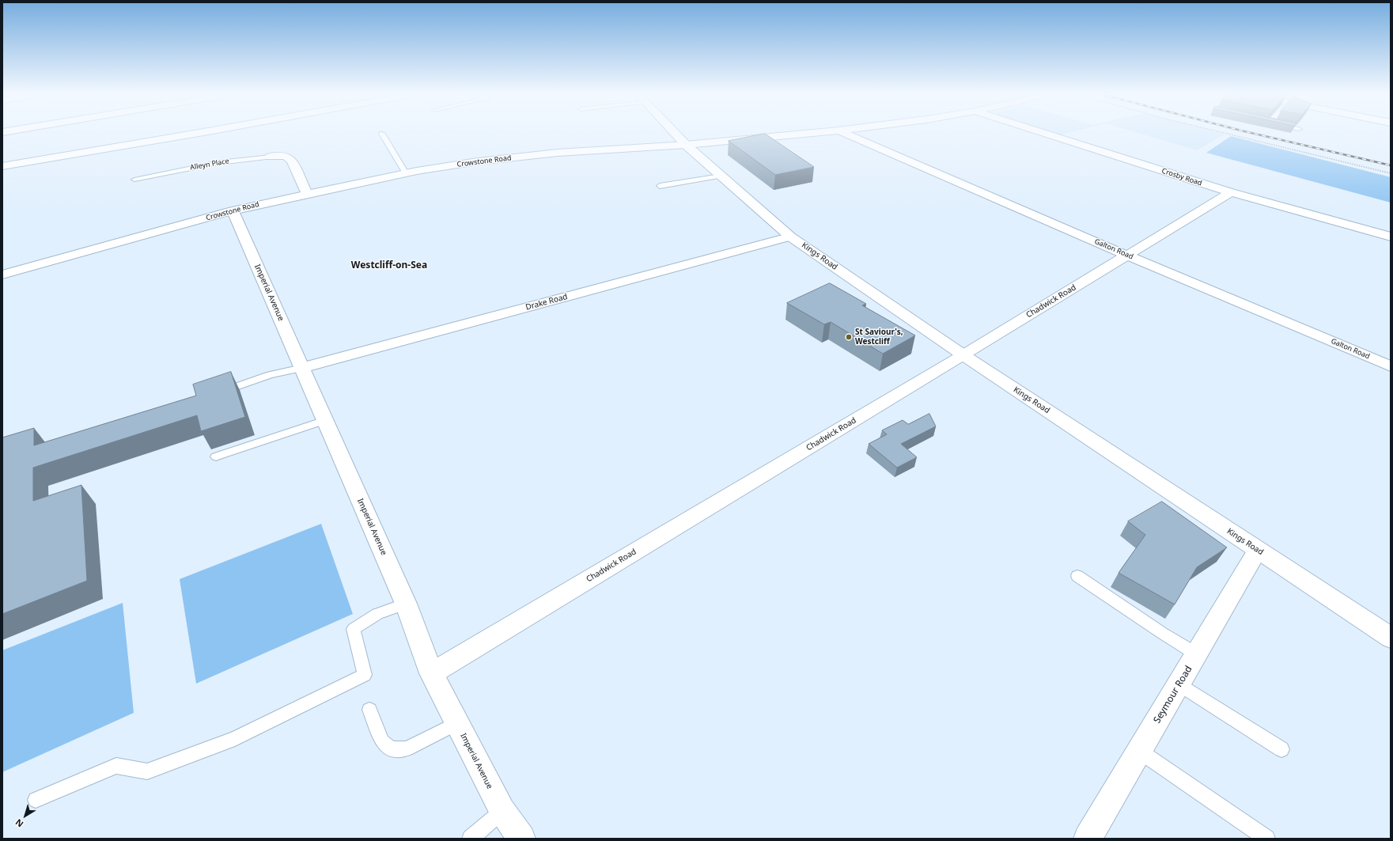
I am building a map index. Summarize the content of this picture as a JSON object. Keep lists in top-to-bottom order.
{
  "streets": {
    "street": [
      "Crowstone Road",
      "Alleyn Place",
      "Crosby Road",
      "Galton Road",
      "Kings Road",
      "Imperial Avenue",
      "Chadwick Road",
      "Drake Road",
      "Seymour Road"
    ]
  },
  "crossings": [
    ["Crowstone Road", "Kings Road"],
    ["Crowstone Road", "Imperial Avenue"],
    ["Crosby Road", "Chadwick Road"],
    ["Galton Road", "Chadwick Road"],
    ["Kings Road", "Chadwick Road"],
    ["Kings Road", "Drake Road"],
    ["Kings Road", "Seymour Road"],
    ["Imperial Avenue", "Chadwick Road"],
    ["Imperial Avenue", "Drake Road"]
  ],
  "districts": ["Westcliff-on-Sea"],
  "places": ["St Saviour's, Westcliff"],
  "north": "bottom left"
}
